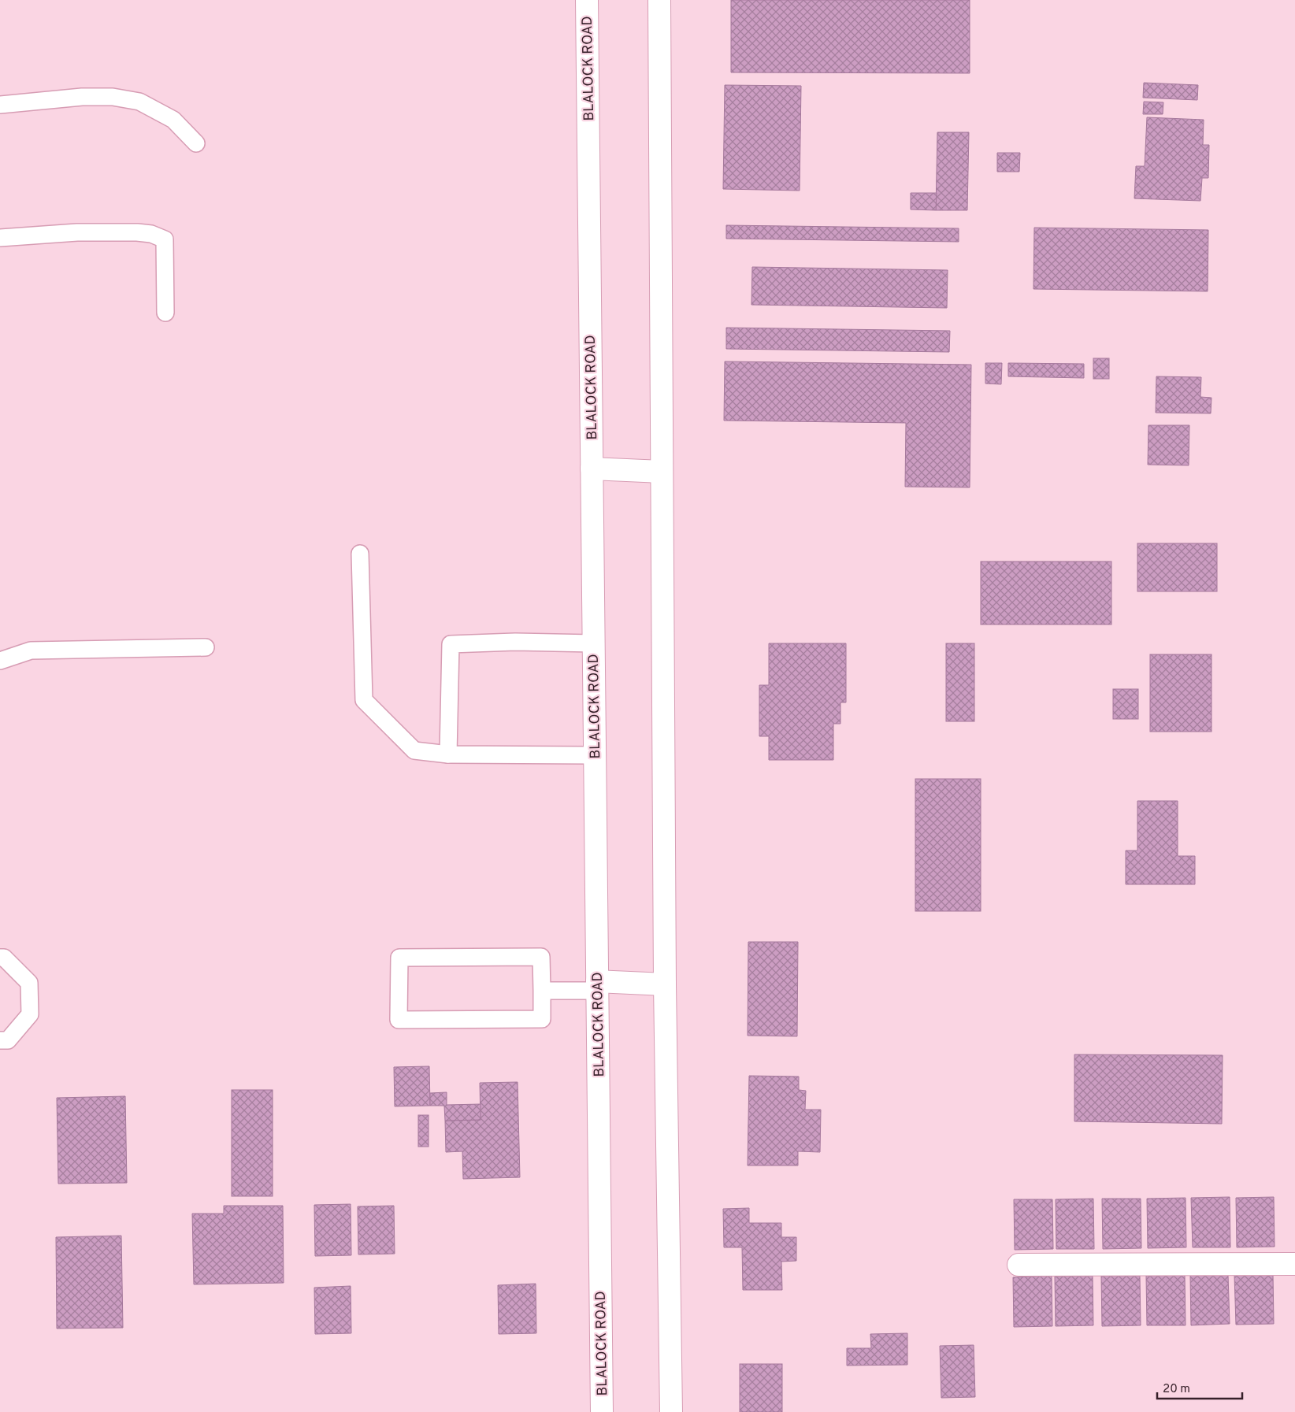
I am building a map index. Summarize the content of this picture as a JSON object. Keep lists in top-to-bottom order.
{
  "streets": {
    "main road": ["BLALOCK ROAD"]
  },
  "scale_bar": "20 m"
}
